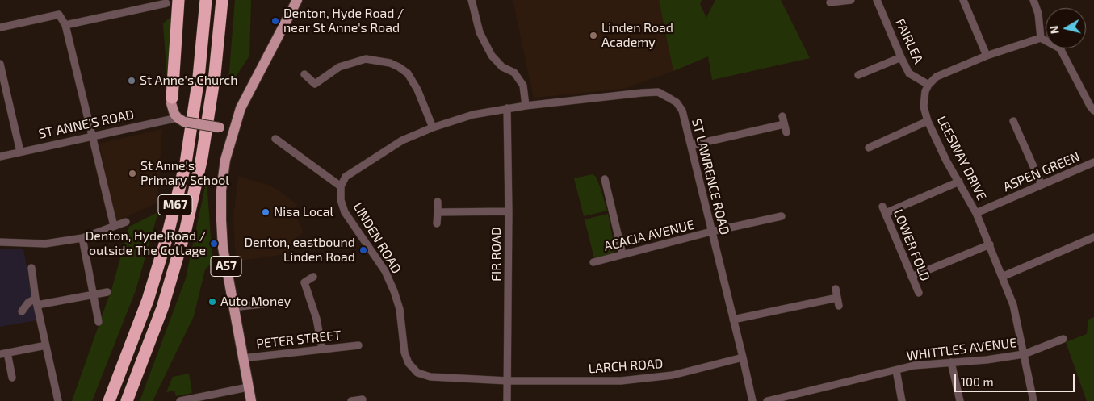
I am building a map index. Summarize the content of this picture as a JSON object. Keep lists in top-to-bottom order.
{
  "streets": {
    "highway": ["M67"],
    "main road": ["ST ANNE'S ROAD", "A57"],
    "street": [
      "FAIRLEA",
      "LEESWAY DRIVE",
      "ASPEN GREEN",
      "ST LAWRENCE ROAD",
      "ACACIA AVENUE",
      "LINDEN ROAD",
      "LOWER FOLD",
      "FIR ROAD",
      "PETER STREET",
      "WHITTLES AVENUE",
      "LARCH ROAD"
    ]
  },
  "crossings": [
    ["FAIRLEA", "LEESWAY DRIVE"],
    ["ST ANNE'S ROAD", "A57"],
    ["LEESWAY DRIVE", "ASPEN GREEN"],
    ["LEESWAY DRIVE", "LOWER FOLD"],
    ["LEESWAY DRIVE", "WHITTLES AVENUE"],
    ["ST LAWRENCE ROAD", "ACACIA AVENUE"],
    ["ST LAWRENCE ROAD", "LARCH ROAD"],
    ["LINDEN ROAD", "FIR ROAD"],
    ["LINDEN ROAD", "LARCH ROAD"],
    ["FIR ROAD", "LARCH ROAD"],
    ["A57", "PETER STREET"]
  ],
  "places": [
    "Denton, Hyde Road / near St Anne's Road",
    "Linden Road Academy",
    "St Anne's Church",
    "St Anne's Primary School",
    "Nisa Local",
    "Denton, Hyde Road / outside The Cottage",
    "Denton, eastbound Linden Road",
    "Auto Money"
  ],
  "scale_bar": "100 m",
  "north": "left"
}
